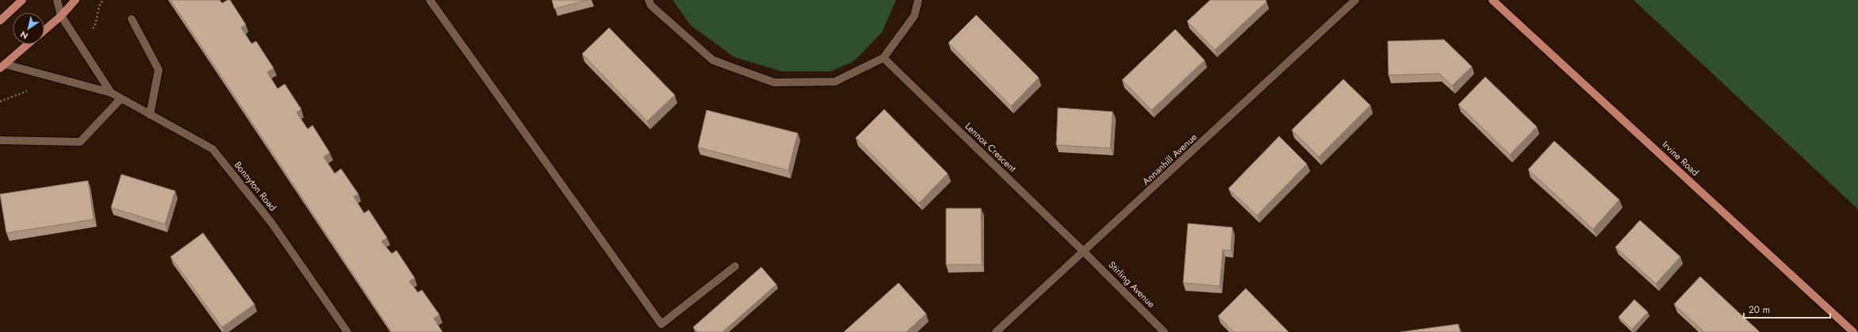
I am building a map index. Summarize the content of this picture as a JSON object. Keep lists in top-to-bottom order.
{
  "streets": {
    "main road": ["Irvine Road"],
    "street": [
      "Lennox Crescent",
      "Annanhill Avenue",
      "Bonnyton Road",
      "Stirling Avenue"
    ]
  },
  "crossings": [
    ["Lennox Crescent", "Annanhill Avenue"],
    ["Lennox Crescent", "Stirling Avenue"],
    ["Annanhill Avenue", "Stirling Avenue"]
  ],
  "scale_bar": "20 m",
  "north": "bottom left"
}
